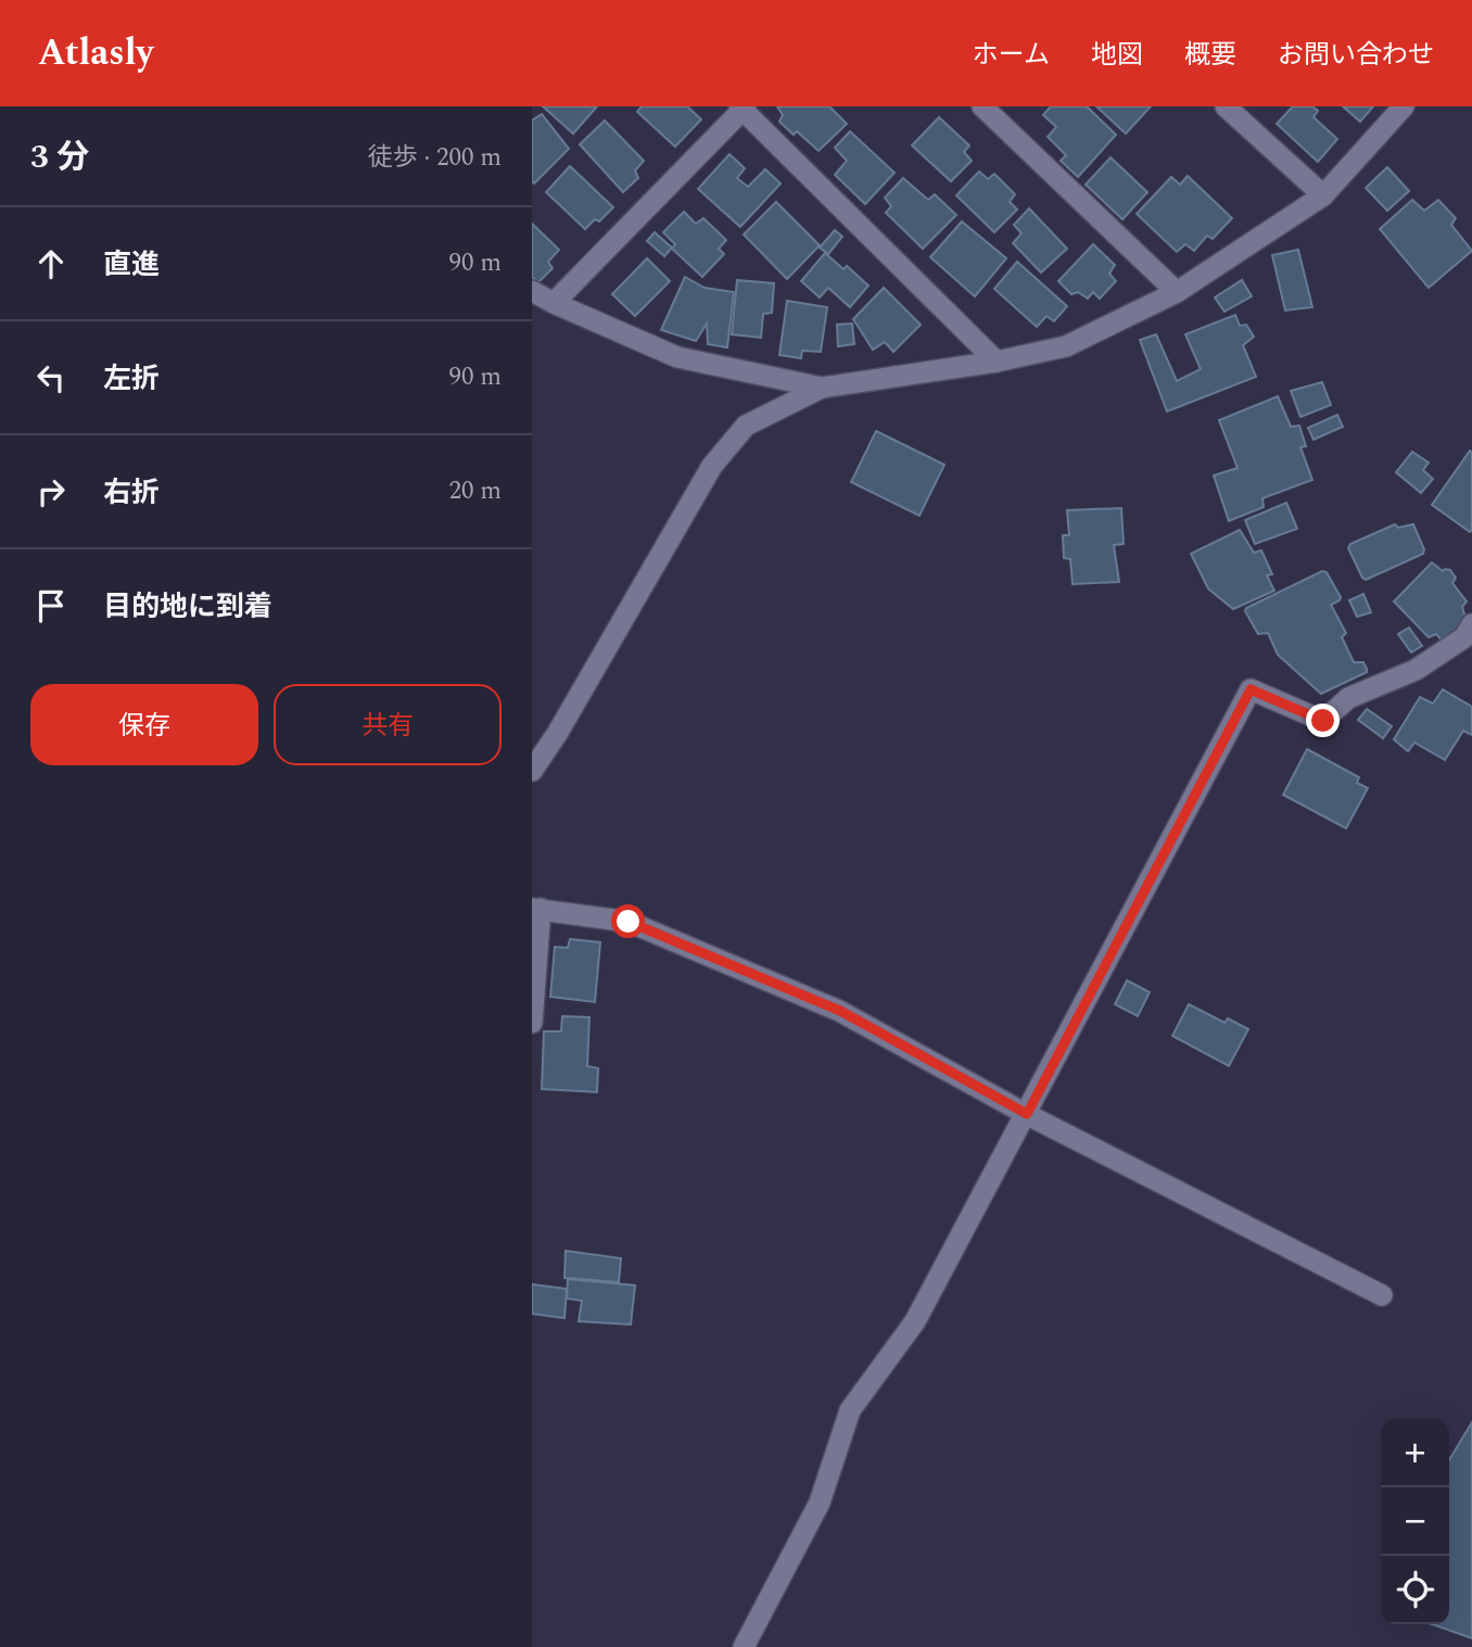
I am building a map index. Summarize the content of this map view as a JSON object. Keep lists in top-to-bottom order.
{
  "page": {
    "header": "Atlasly",
    "nav": [
      "ホーム",
      "地図",
      "概要",
      "お問い合わせ"
    ],
    "heading": ["3 分", "徒歩 · 200 m"],
    "list": [
      ["直進", "90 m"],
      ["左折", "90 m"],
      ["右折", "20 m"],
      "目的地に到着"
    ],
    "buttons": ["保存", "共有"],
    "map_buttons": ["+", "−"]
  }
}
